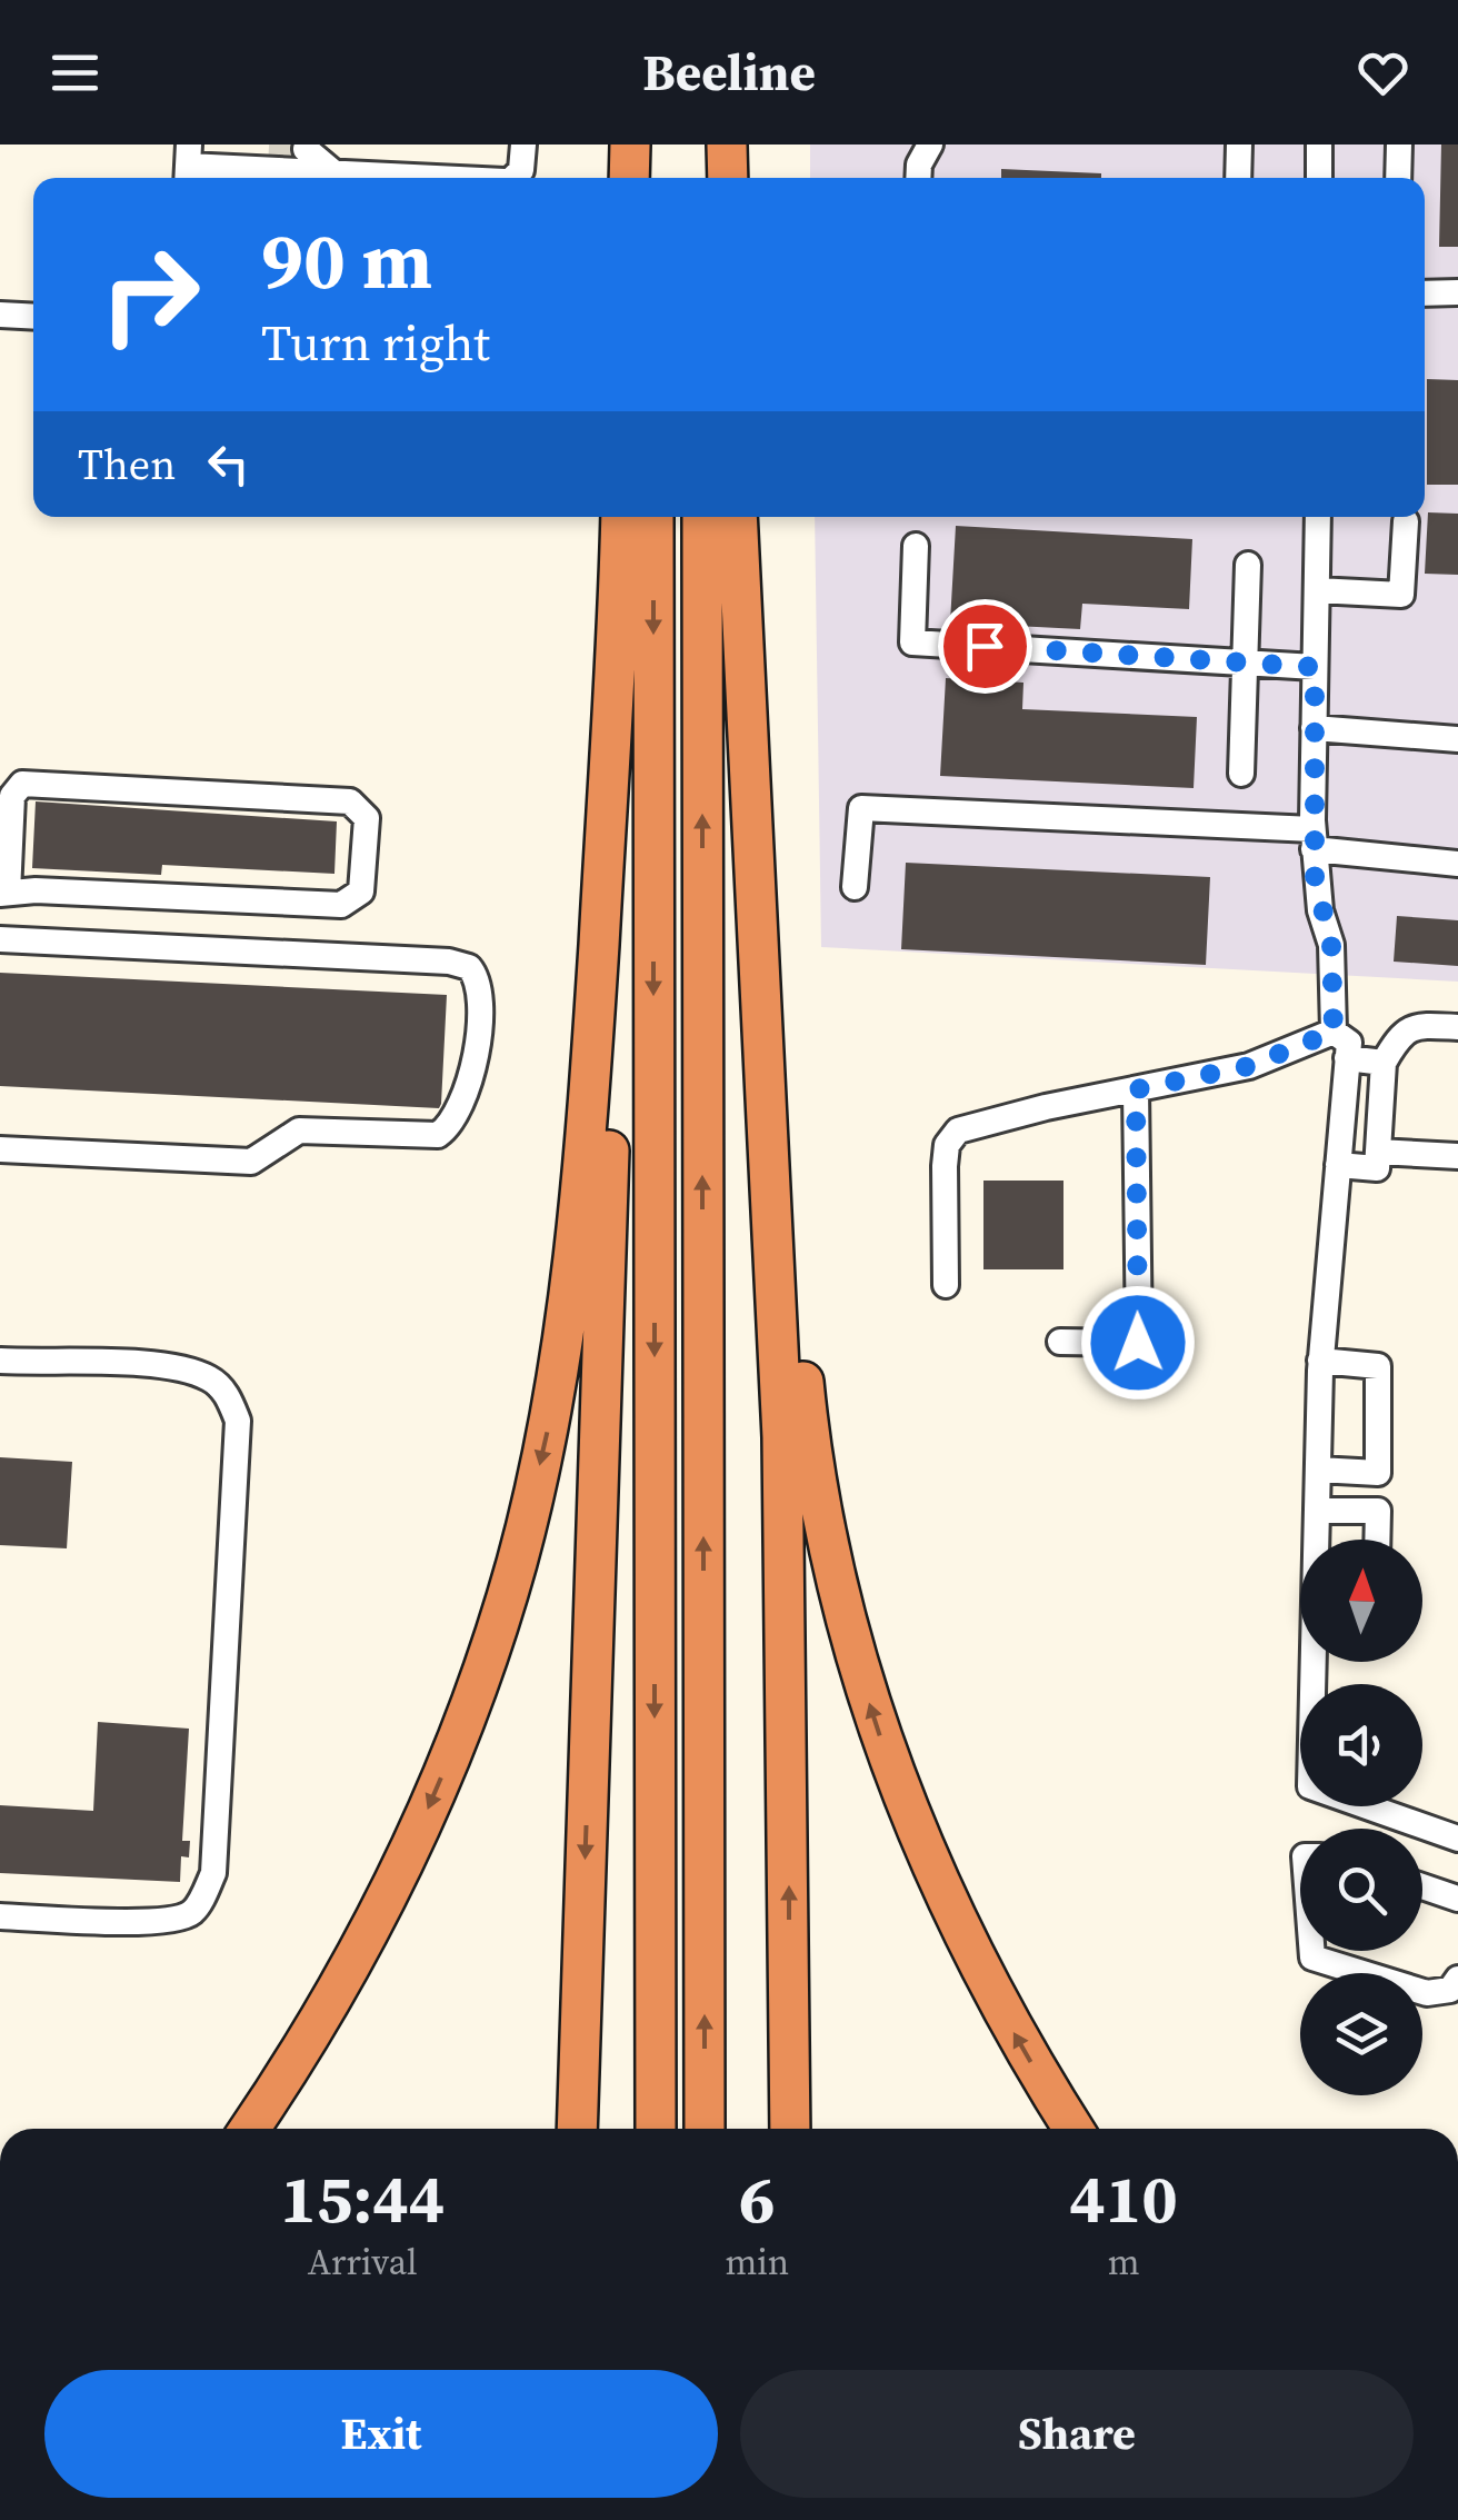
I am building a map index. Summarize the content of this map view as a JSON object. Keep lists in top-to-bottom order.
{
  "north": "top",
  "page": {
    "header": "Beeline",
    "turn": ["90 m", "Turn right"],
    "then": "Then",
    "eta": [
      "15:44",
      "Arrival",
      "6",
      "min",
      "410",
      "m"
    ],
    "buttons": ["Exit", "Share"]
  }
}
